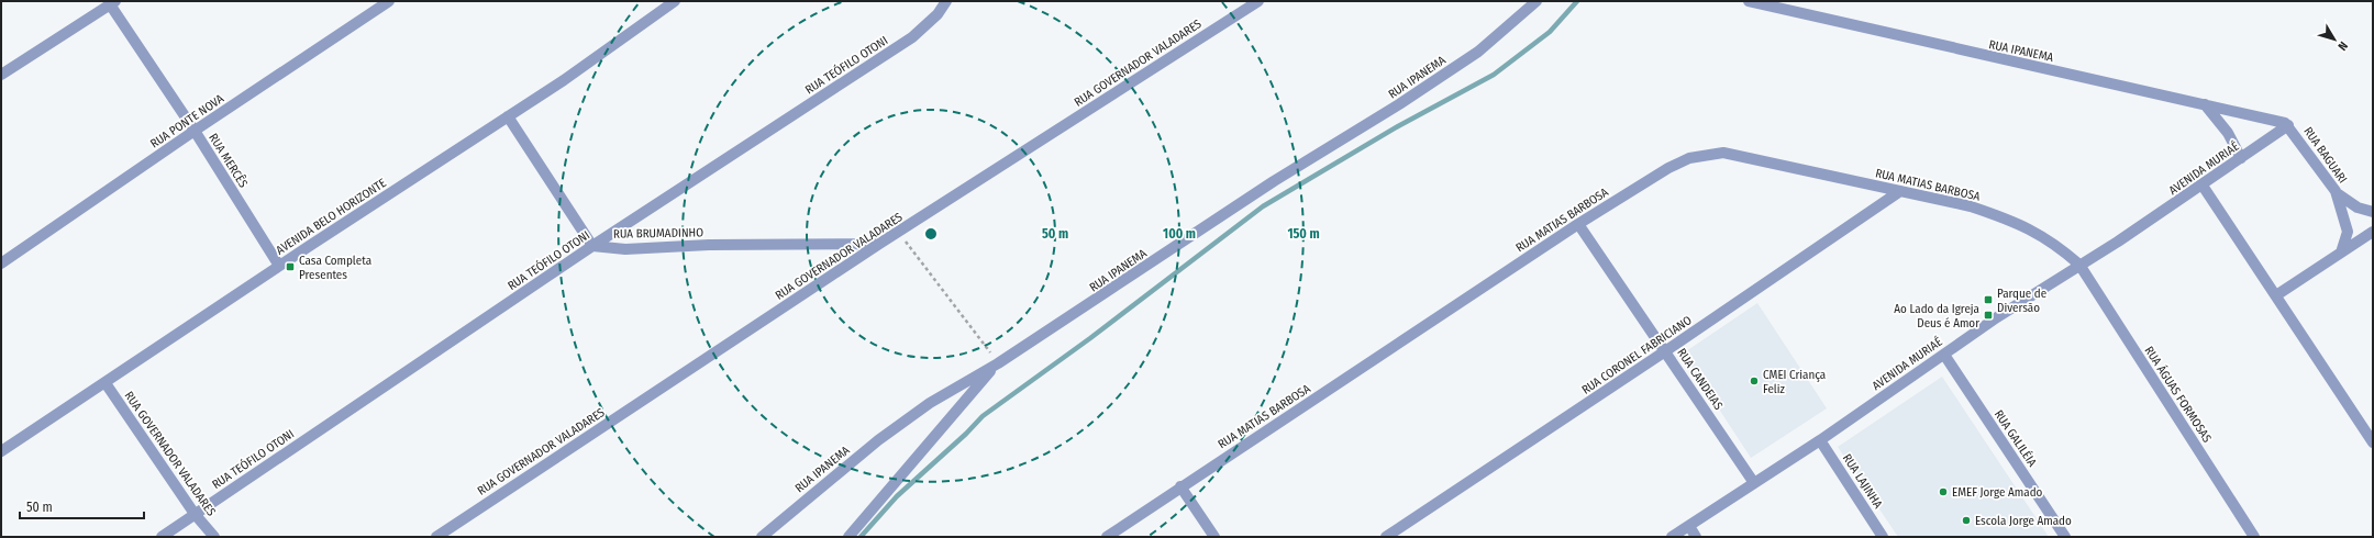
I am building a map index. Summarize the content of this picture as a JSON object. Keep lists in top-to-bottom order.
{
  "streets": {
    "street": [
      "RUA IPANEMA",
      "RUA GOVERNADOR VALADARES",
      "RUA TEÓFILO OTONI",
      "RUA PONTE NOVA",
      "RUA BAGUARI",
      "RUA MERCÊS",
      "AVENIDA MURIAÉ",
      "RUA MATIAS BARBOSA",
      "AVENIDA BELO HORIZONTE",
      "RUA BRUMADINHO",
      "RUA CORONEL FABRICIANO",
      "RUA CANDEIAS",
      "RUA ÁGUAS FORMOSAS",
      "RUA GALILÉIA",
      "RUA LAJINHA"
    ]
  },
  "crossings": [
    ["RUA IPANEMA", "RUA BAGUARI"],
    ["RUA IPANEMA", "AVENIDA MURIAÉ"],
    ["RUA GOVERNADOR VALADARES", "RUA TEÓFILO OTONI"],
    ["RUA GOVERNADOR VALADARES", "AVENIDA BELO HORIZONTE"],
    ["RUA GOVERNADOR VALADARES", "RUA BRUMADINHO"],
    ["RUA TEÓFILO OTONI", "RUA BRUMADINHO"],
    ["RUA PONTE NOVA", "RUA MERCÊS"],
    ["RUA BAGUARI", "AVENIDA MURIAÉ"],
    ["RUA MERCÊS", "AVENIDA BELO HORIZONTE"],
    ["AVENIDA MURIAÉ", "RUA MATIAS BARBOSA"],
    ["AVENIDA MURIAÉ", "RUA CANDEIAS"],
    ["AVENIDA MURIAÉ", "RUA ÁGUAS FORMOSAS"],
    ["AVENIDA MURIAÉ", "RUA GALILÉIA"],
    ["AVENIDA MURIAÉ", "RUA LAJINHA"],
    ["RUA MATIAS BARBOSA", "RUA CORONEL FABRICIANO"],
    ["RUA MATIAS BARBOSA", "RUA CANDEIAS"],
    ["RUA MATIAS BARBOSA", "RUA ÁGUAS FORMOSAS"],
    ["RUA CORONEL FABRICIANO", "RUA CANDEIAS"]
  ],
  "places": {
    "transit": ["Casa Completa Presentes", "Parque de Diversão", "Ao Lado da Igreja Deus é Amor"],
    "other": ["CMEI Criança Feliz", "EMEF Jorge Amado", "Escola Jorge Amado"]
  },
  "scale_bar": "50 m",
  "north": "bottom right",
  "rings": ["50 m", "100 m", "150 m"]
}
